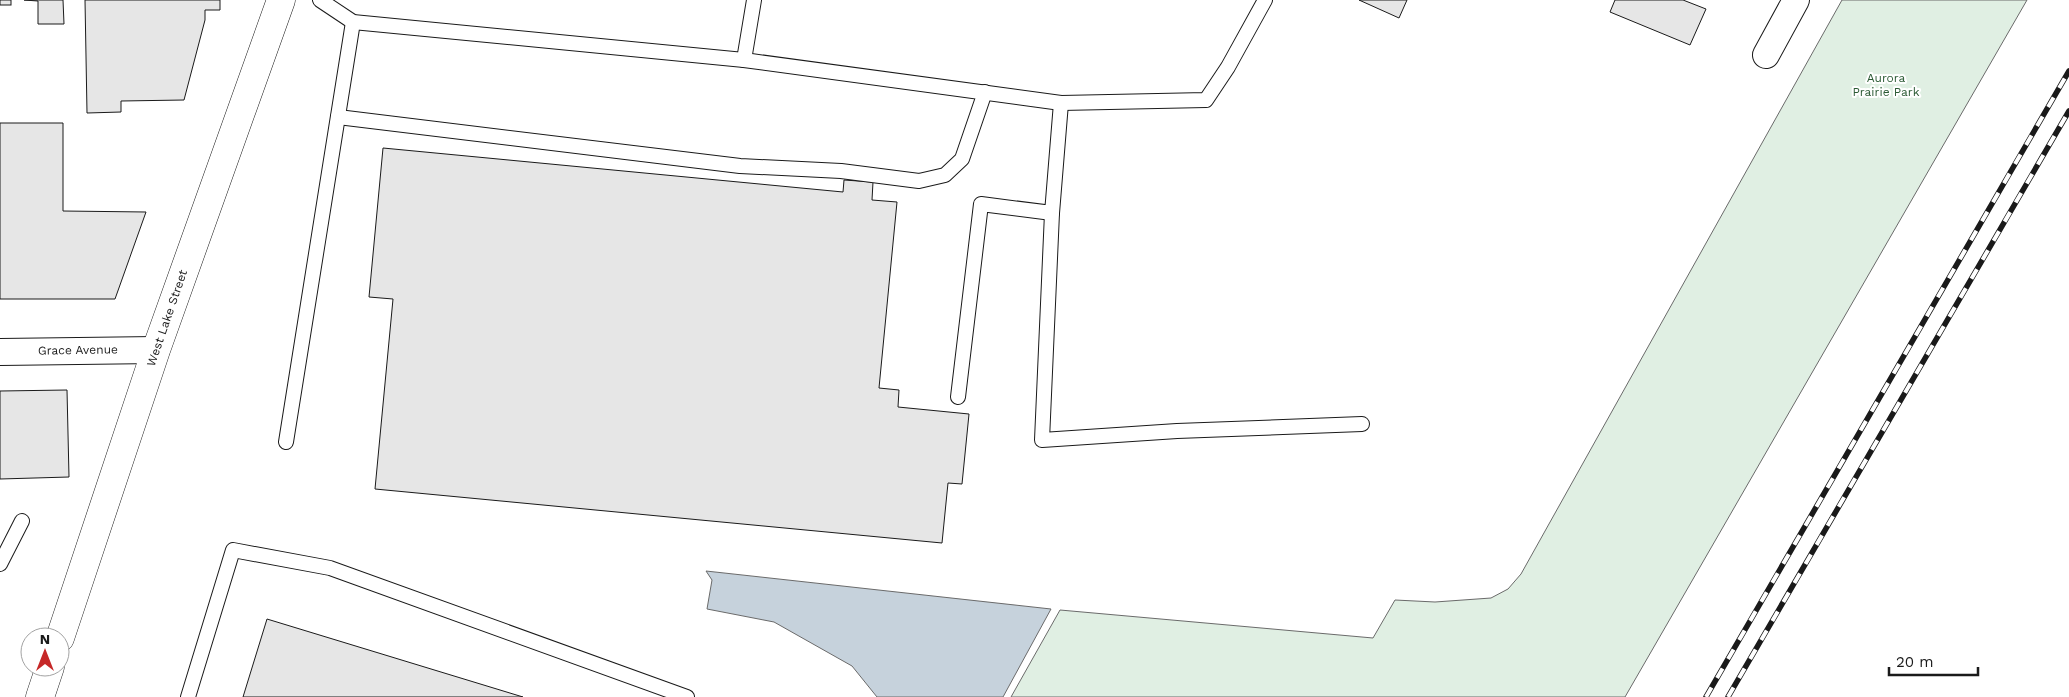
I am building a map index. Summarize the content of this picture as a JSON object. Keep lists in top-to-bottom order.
{
  "streets": {
    "main road": ["West Lake Street"],
    "street": ["Grace Avenue"]
  },
  "crossings": [
    ["West Lake Street", "Grace Avenue"]
  ],
  "parks": ["Aurora Prairie Park"],
  "scale_bar": "20 m",
  "north": "top"
}
